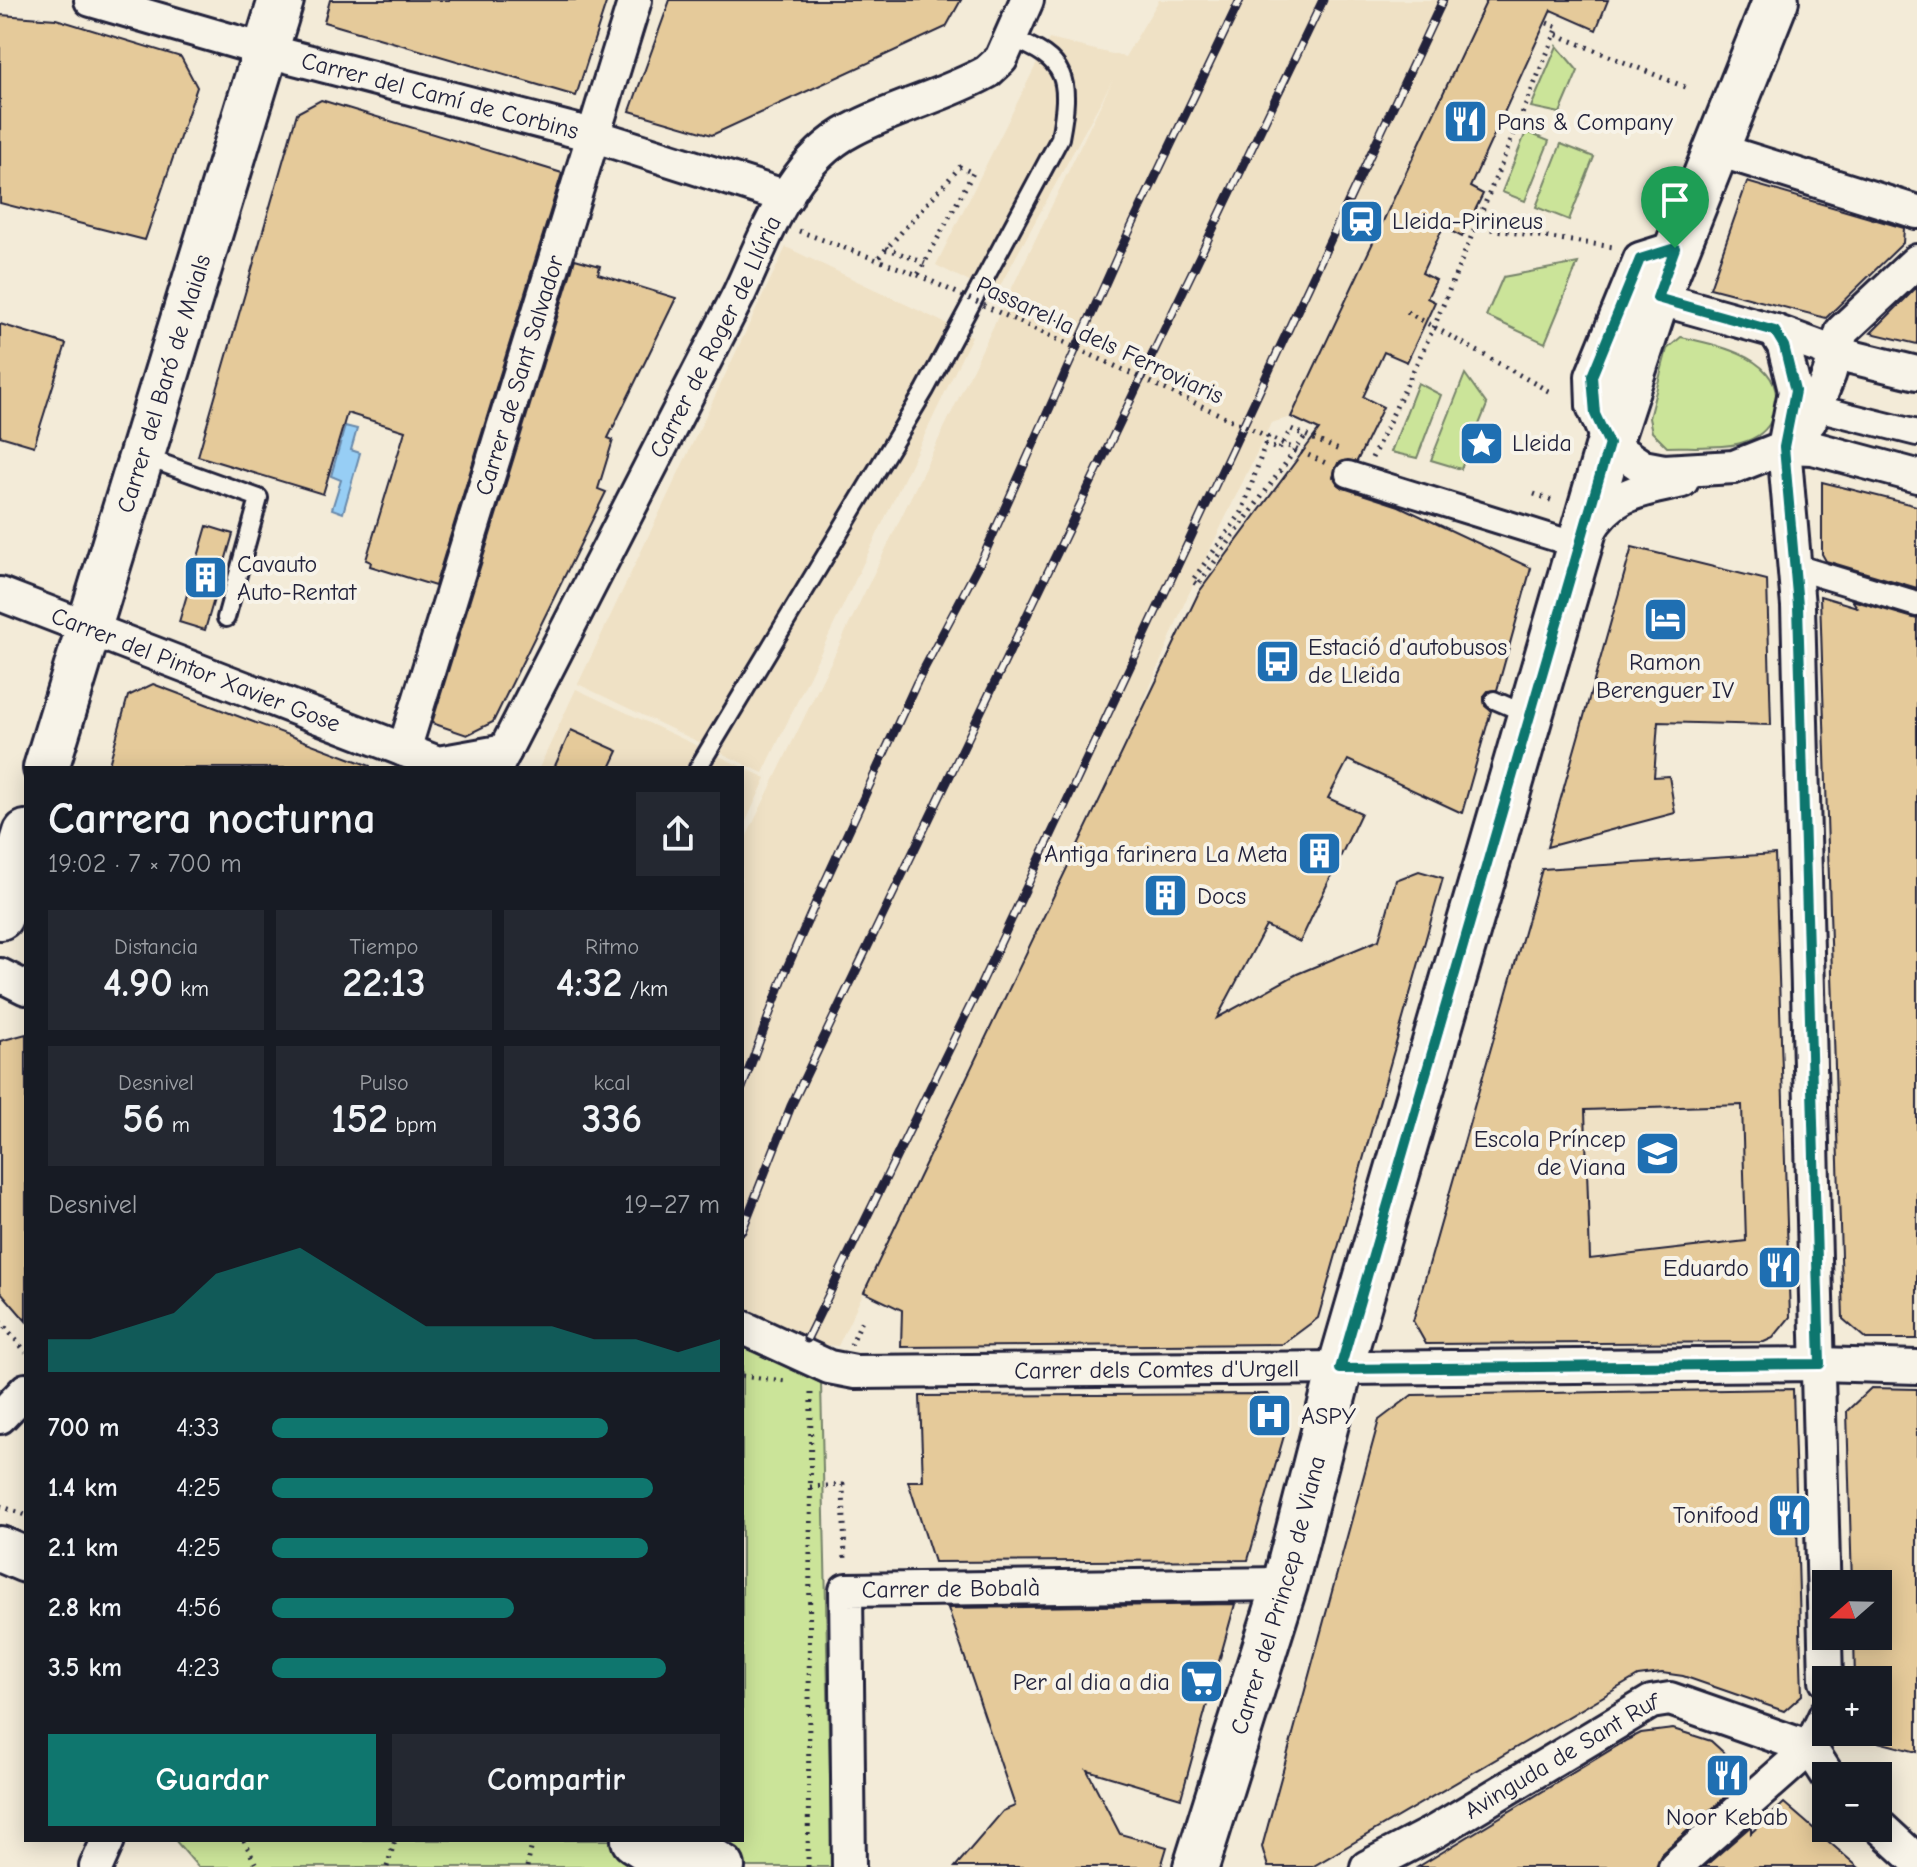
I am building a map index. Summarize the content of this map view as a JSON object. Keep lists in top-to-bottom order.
{
  "streets": {
    "main road": ["Carrer del Baró de Maials", "Carrer del Princep de Viana"],
    "street": [
      "Carrer del Camí de Corbins",
      "Carrer de Roger de Llúria",
      "Carrer de Sant Salvador",
      "Carrer del Pintor Xavier Gose",
      "Carrer dels Comtes d'Urgell",
      "Carrer de Bobalà",
      "Avinguda de Sant Ruf"
    ],
    "path": ["Passarel·la dels Ferroviaris"]
  },
  "crossings": [
    ["Carrer del Camí de Corbins", "Carrer de Roger de Llúria"],
    ["Carrer del Camí de Corbins", "Passarel·la dels Ferroviaris"],
    ["Carrer del Camí de Corbins", "Carrer de Sant Salvador"],
    ["Carrer del Camí de Corbins", "Carrer del Baró de Maials"],
    ["Carrer de Roger de Llúria", "Passarel·la dels Ferroviaris"],
    ["Carrer de Roger de Llúria", "Carrer del Pintor Xavier Gose"],
    ["Carrer de Sant Salvador", "Carrer del Pintor Xavier Gose"],
    ["Carrer del Baró de Maials", "Carrer del Pintor Xavier Gose"],
    ["Carrer dels Comtes d'Urgell", "Carrer del Princep de Viana"],
    ["Carrer de Bobalà", "Carrer del Princep de Viana"]
  ],
  "places": {
    "restaurant": [
      "Pans & Company",
      "Eduardo",
      "Tonifood",
      "Noor Kebab"
    ],
    "station": ["Lleida-Pirineus"],
    "place": ["Lleida"],
    "building": ["Cavauto Auto-Rentat", "Antiga farinera La Meta", "Docs"],
    "hotel": ["Ramon Berenguer IV"],
    "bus stop": ["Estació d'autobusos de Lleida"],
    "school or university": ["Escola Príncep de Viana"],
    "hospital": ["ASPY"],
    "supermarket": ["Per al dia a dia"]
  },
  "north": "left",
  "page": {
    "heading": ["Carrera nocturna", "19:02 · 7 × 700 m"],
    "stats": [
      ["Distancia", "4.90 km"],
      ["Tiempo", "22:13"],
      ["Ritmo", "4:32 /km"],
      ["Desnivel", "56 m"],
      ["Pulso", "152 bpm"],
      ["kcal", "336"]
    ],
    "chart": ["Desnivel", "19–27 m"],
    "list": [
      {
        "name": "700 m",
        "note": "4:33"
      },
      {
        "name": "1.4 km",
        "note": "4:25"
      },
      {
        "name": "2.1 km",
        "note": "4:25"
      },
      {
        "name": "2.8 km",
        "note": "4:56"
      },
      {
        "name": "3.5 km",
        "note": "4:23"
      }
    ],
    "map_buttons": ["+", "−"],
    "buttons": ["Guardar", "Compartir"]
  }
}
